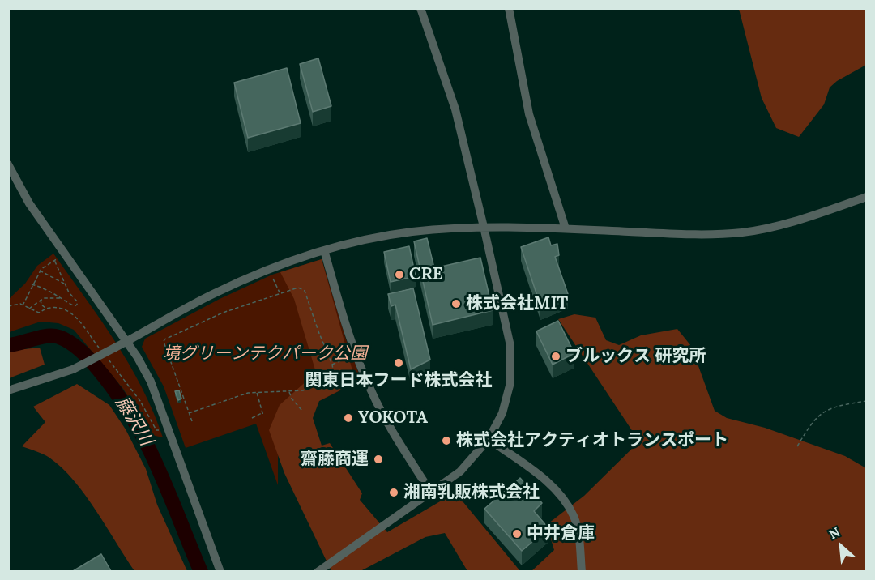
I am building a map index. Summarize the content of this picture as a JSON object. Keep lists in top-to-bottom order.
{
  "water": ["藤沢川"],
  "parks": ["境グリーンテクパーク公園"],
  "places": [
    "CRE",
    "株式会社MIT",
    "ブルックス 研究所",
    "関東日本フード株式会社",
    "YOKOTA",
    "株式会社アクティオトランスポート",
    "齋藤商運",
    "湘南乳販株式会社",
    "中井倉庫"
  ],
  "north": "top left"
}
